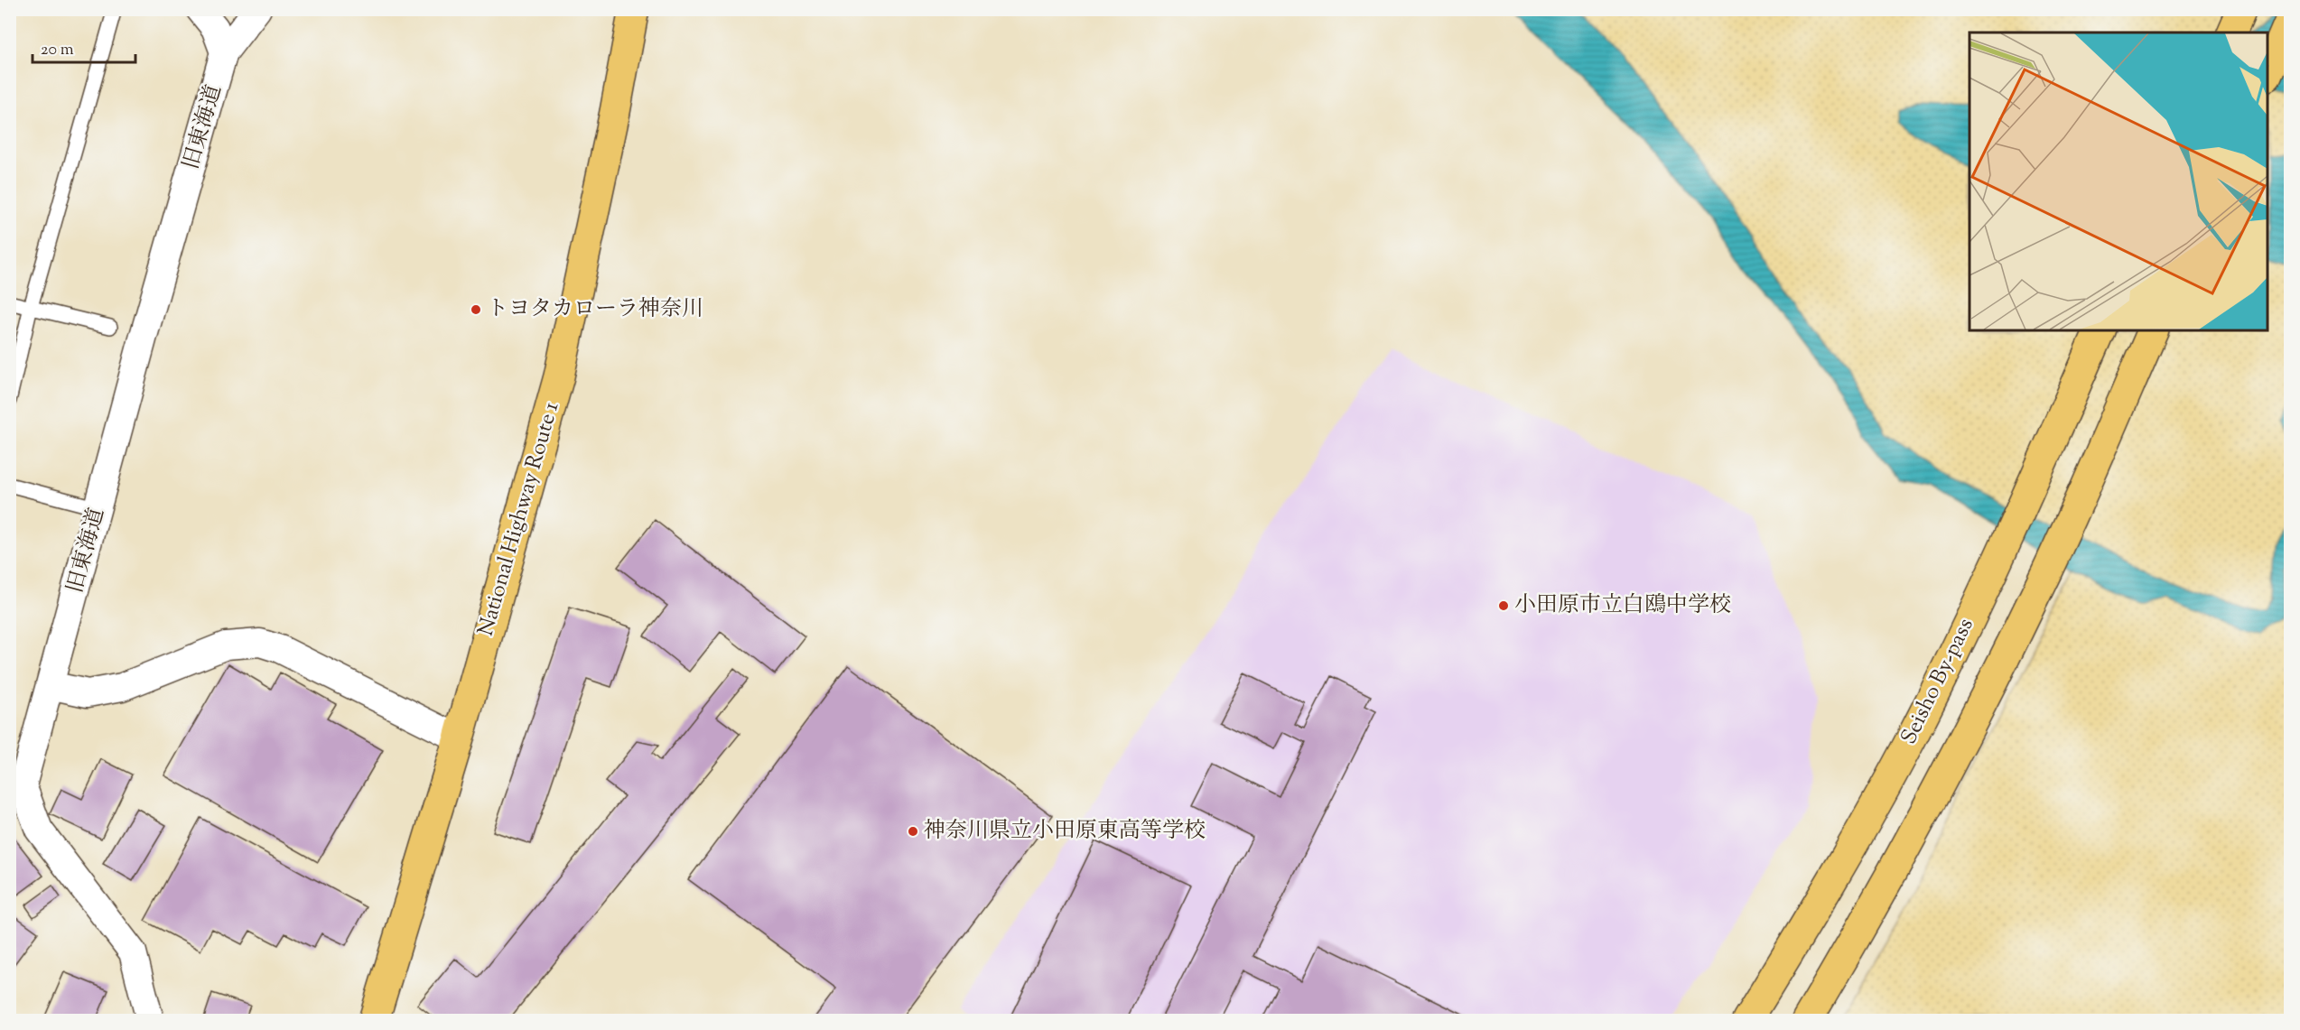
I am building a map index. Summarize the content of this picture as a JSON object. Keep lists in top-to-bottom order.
{
  "streets": {
    "highway": ["National Highway Route 1", "Seisho By-pass"],
    "street": ["旧東海道"]
  },
  "places": ["トヨタカローラ神奈川", "小田原市立白鴎中学校", "神奈川県立小田原東高等学校"],
  "scale_bar": "20 m"
}
